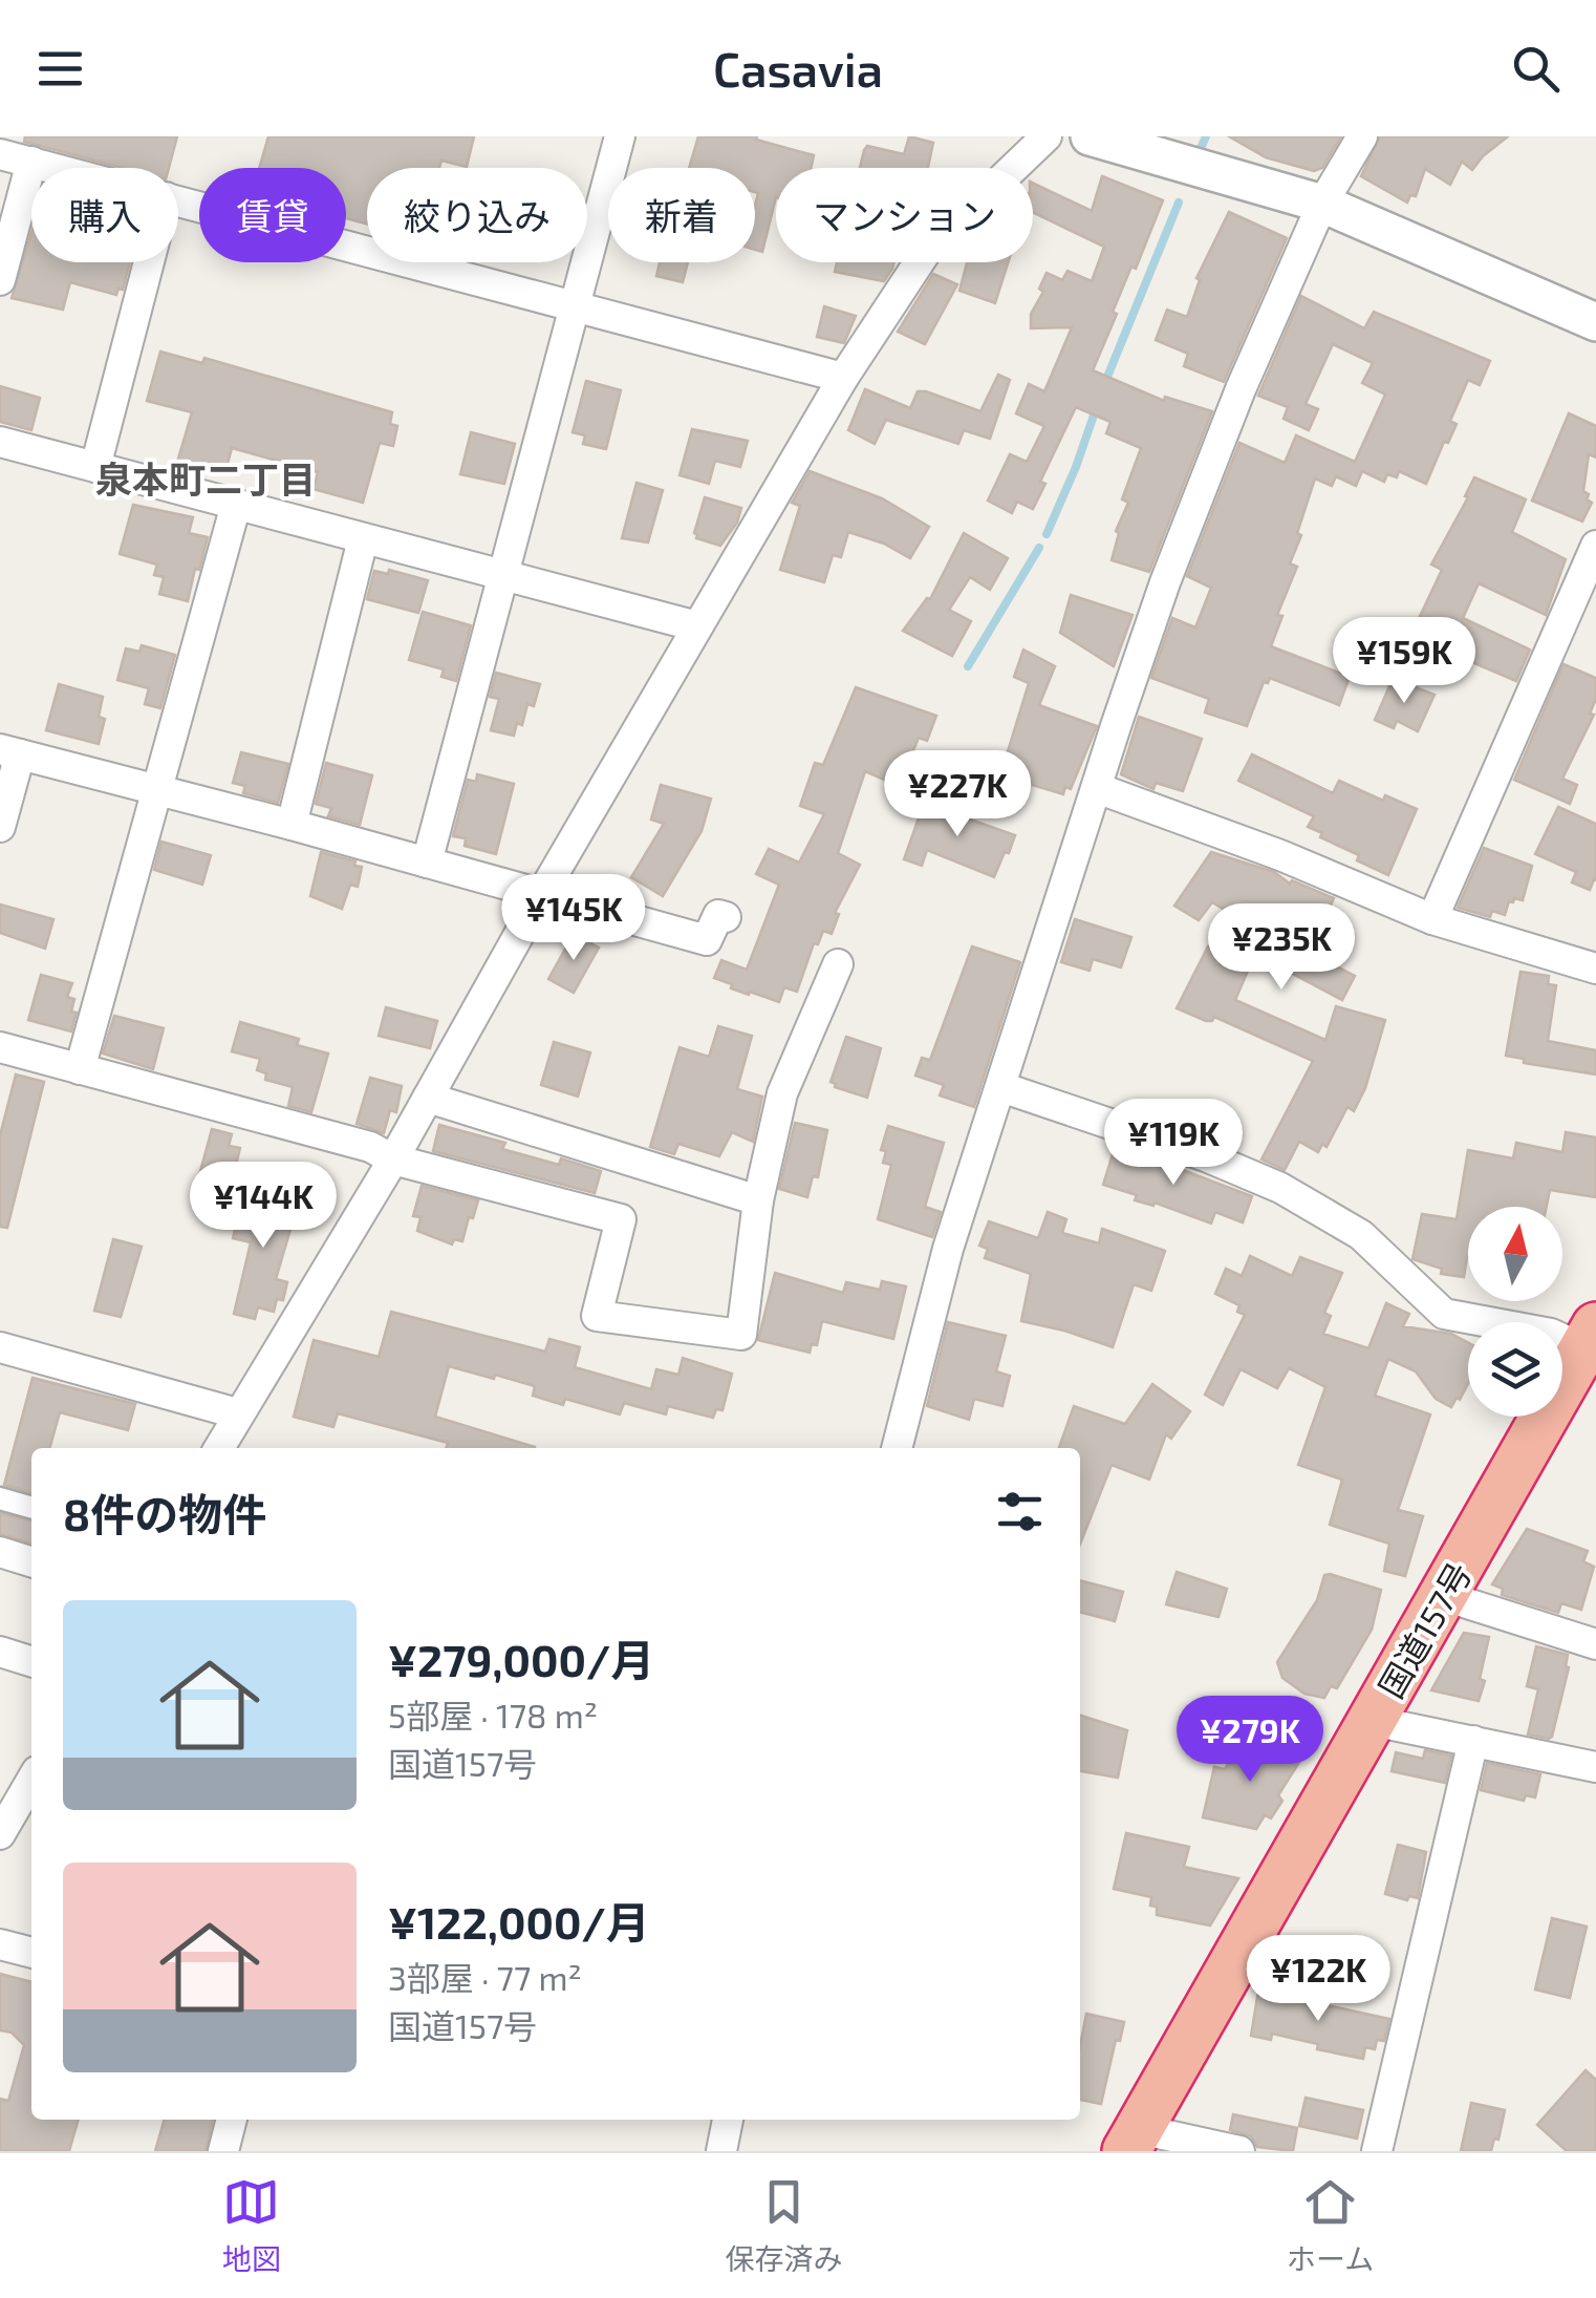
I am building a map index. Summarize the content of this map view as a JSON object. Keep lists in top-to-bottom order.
{
  "streets": {
    "highway": ["国道157号"]
  },
  "districts": ["泉本町二丁目"],
  "north": "top",
  "page": {
    "header": "Casavia",
    "chip": [
      "購入",
      "賃貸",
      "絞り込み",
      "新着",
      "マンション"
    ],
    "price": [
      "¥159K",
      "¥227K",
      "¥145K",
      "¥235K",
      "¥119K",
      "¥144K",
      "¥279K",
      "¥122K"
    ],
    "heading": "8件の物件",
    "list": [
      {
        "name": "¥279,000/月",
        "note": "5部屋 · 178 m² · 国道157号"
      },
      {
        "name": "¥122,000/月",
        "note": "3部屋 · 77 m² · 国道157号"
      }
    ],
    "tabs": ["地図", "保存済み", "ホーム"]
  }
}
